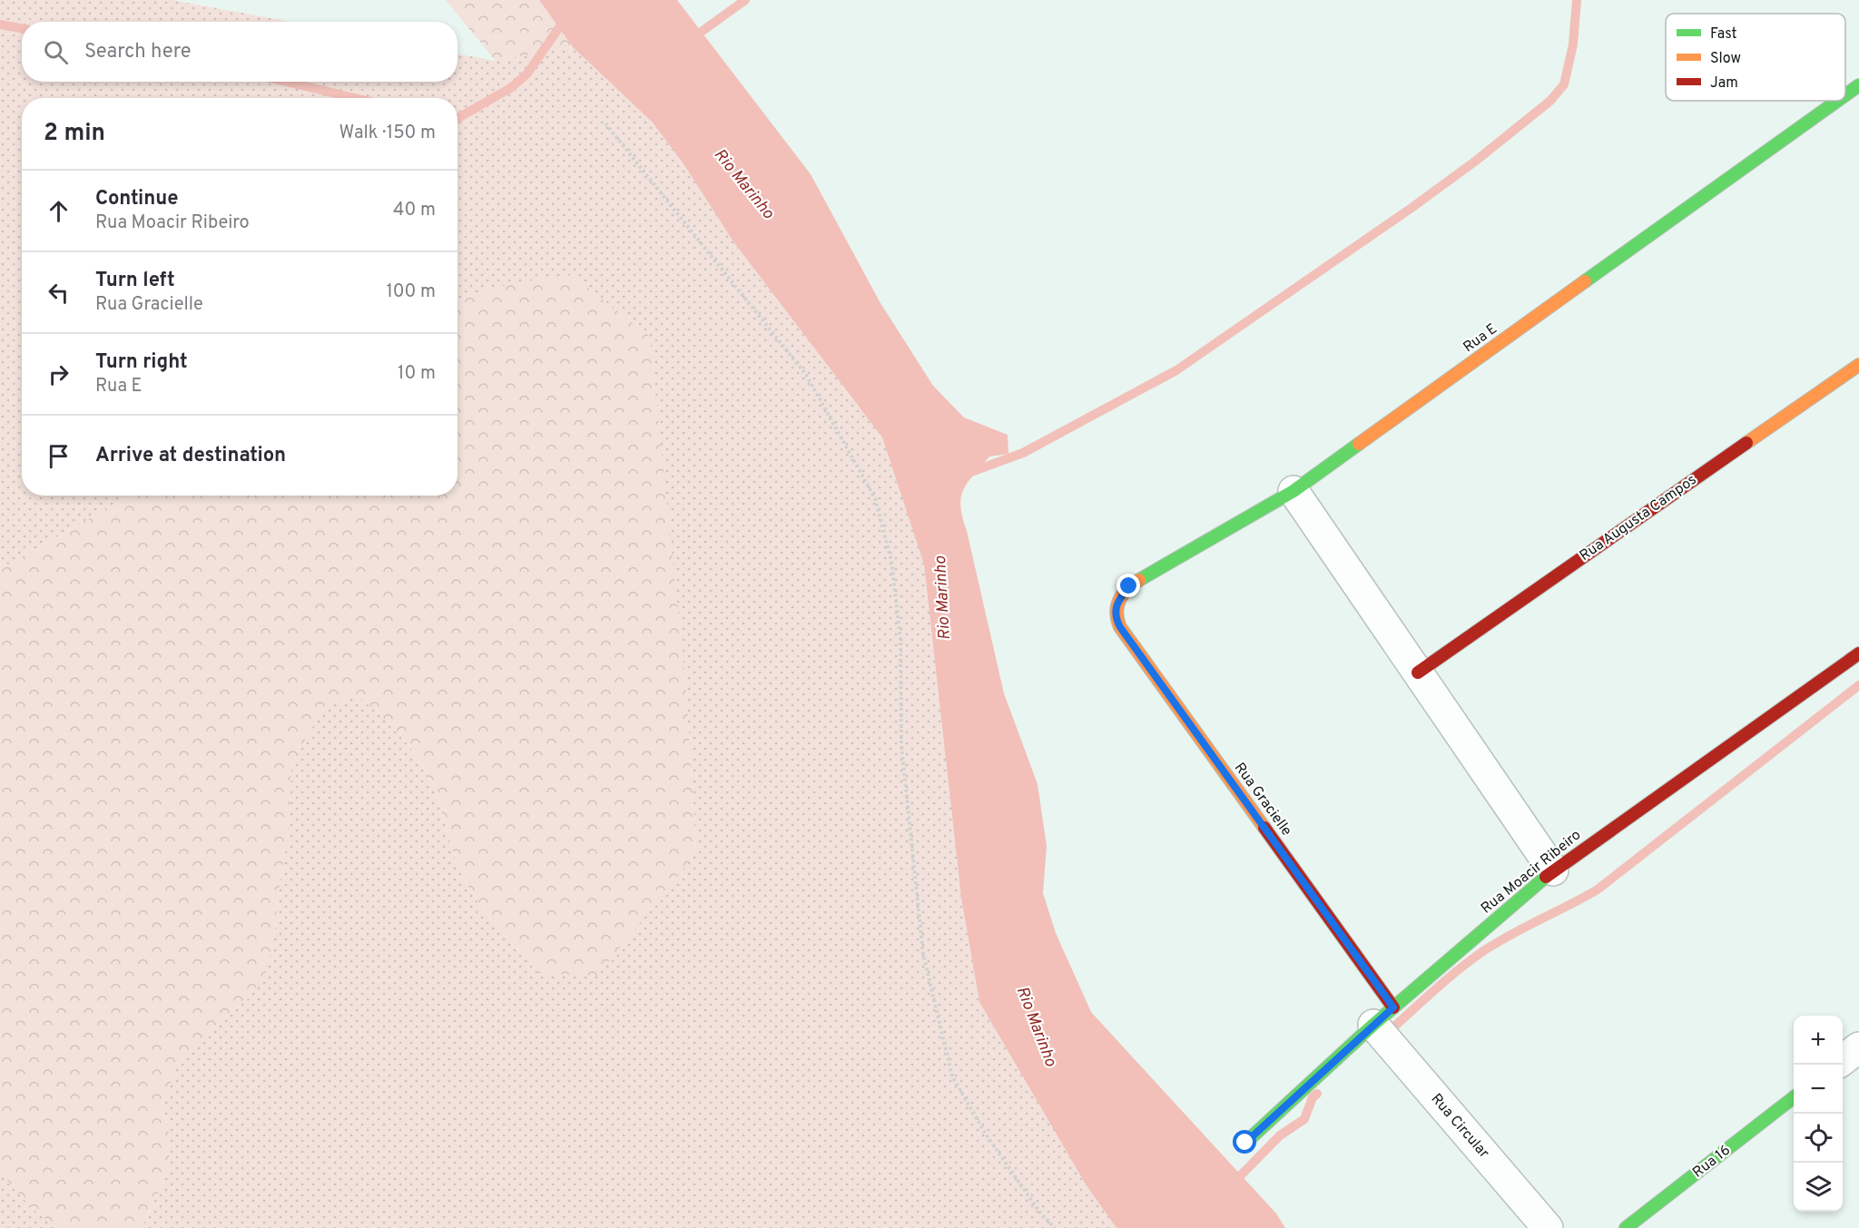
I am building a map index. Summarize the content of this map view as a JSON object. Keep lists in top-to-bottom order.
{
  "streets": {
    "street": [
      "Rua E",
      "Rua Augusta Campos",
      "Rua Gracielle",
      "Rua Moacir Ribeiro",
      "Rua Circular",
      "Rua 16"
    ]
  },
  "crossings": [
    ["Rua E", "Rua Gracielle"],
    ["Rua Gracielle", "Rua Moacir Ribeiro"],
    ["Rua Gracielle", "Rua Circular"],
    ["Rua Moacir Ribeiro", "Rua Circular"]
  ],
  "water": ["Rio Marinho"],
  "legend": ["Fast", "Slow", "Jam"],
  "page": {
    "search": "Search here",
    "heading": ["2 min", "Walk · 150 m"],
    "list": [
      ["Continue", "Rua Moacir Ribeiro", "40 m"],
      ["Turn left", "Rua Gracielle", "100 m"],
      ["Turn right", "Rua E", "10 m"],
      "Arrive at destination"
    ],
    "map_buttons": ["+", "−"]
  }
}
